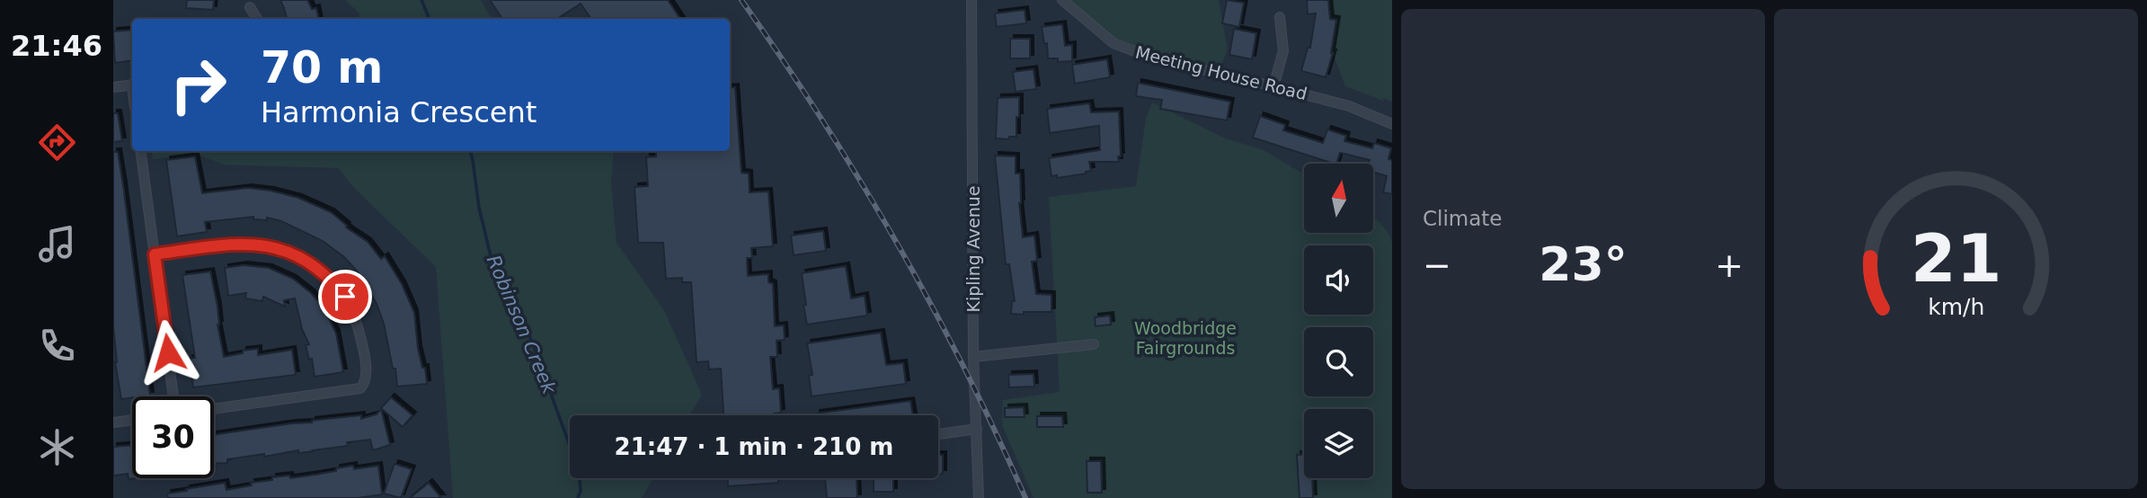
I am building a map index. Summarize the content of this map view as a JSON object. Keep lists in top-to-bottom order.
{
  "streets": {
    "street": ["Meeting House Road", "Kipling Avenue"]
  },
  "water": ["Robinson Creek"],
  "parks": ["Woodbridge Fairgrounds"],
  "north": "top",
  "page": {
    "tabs": "21:46",
    "tile": "Climate",
    "turn": ["70 m", "Harmonia Crescent"],
    "heat": ["−", "23°", "+"],
    "limit": "30",
    "trip": "21:47 · 1 min · 210 m",
    "gauge": ["21", "km/h"]
  }
}
